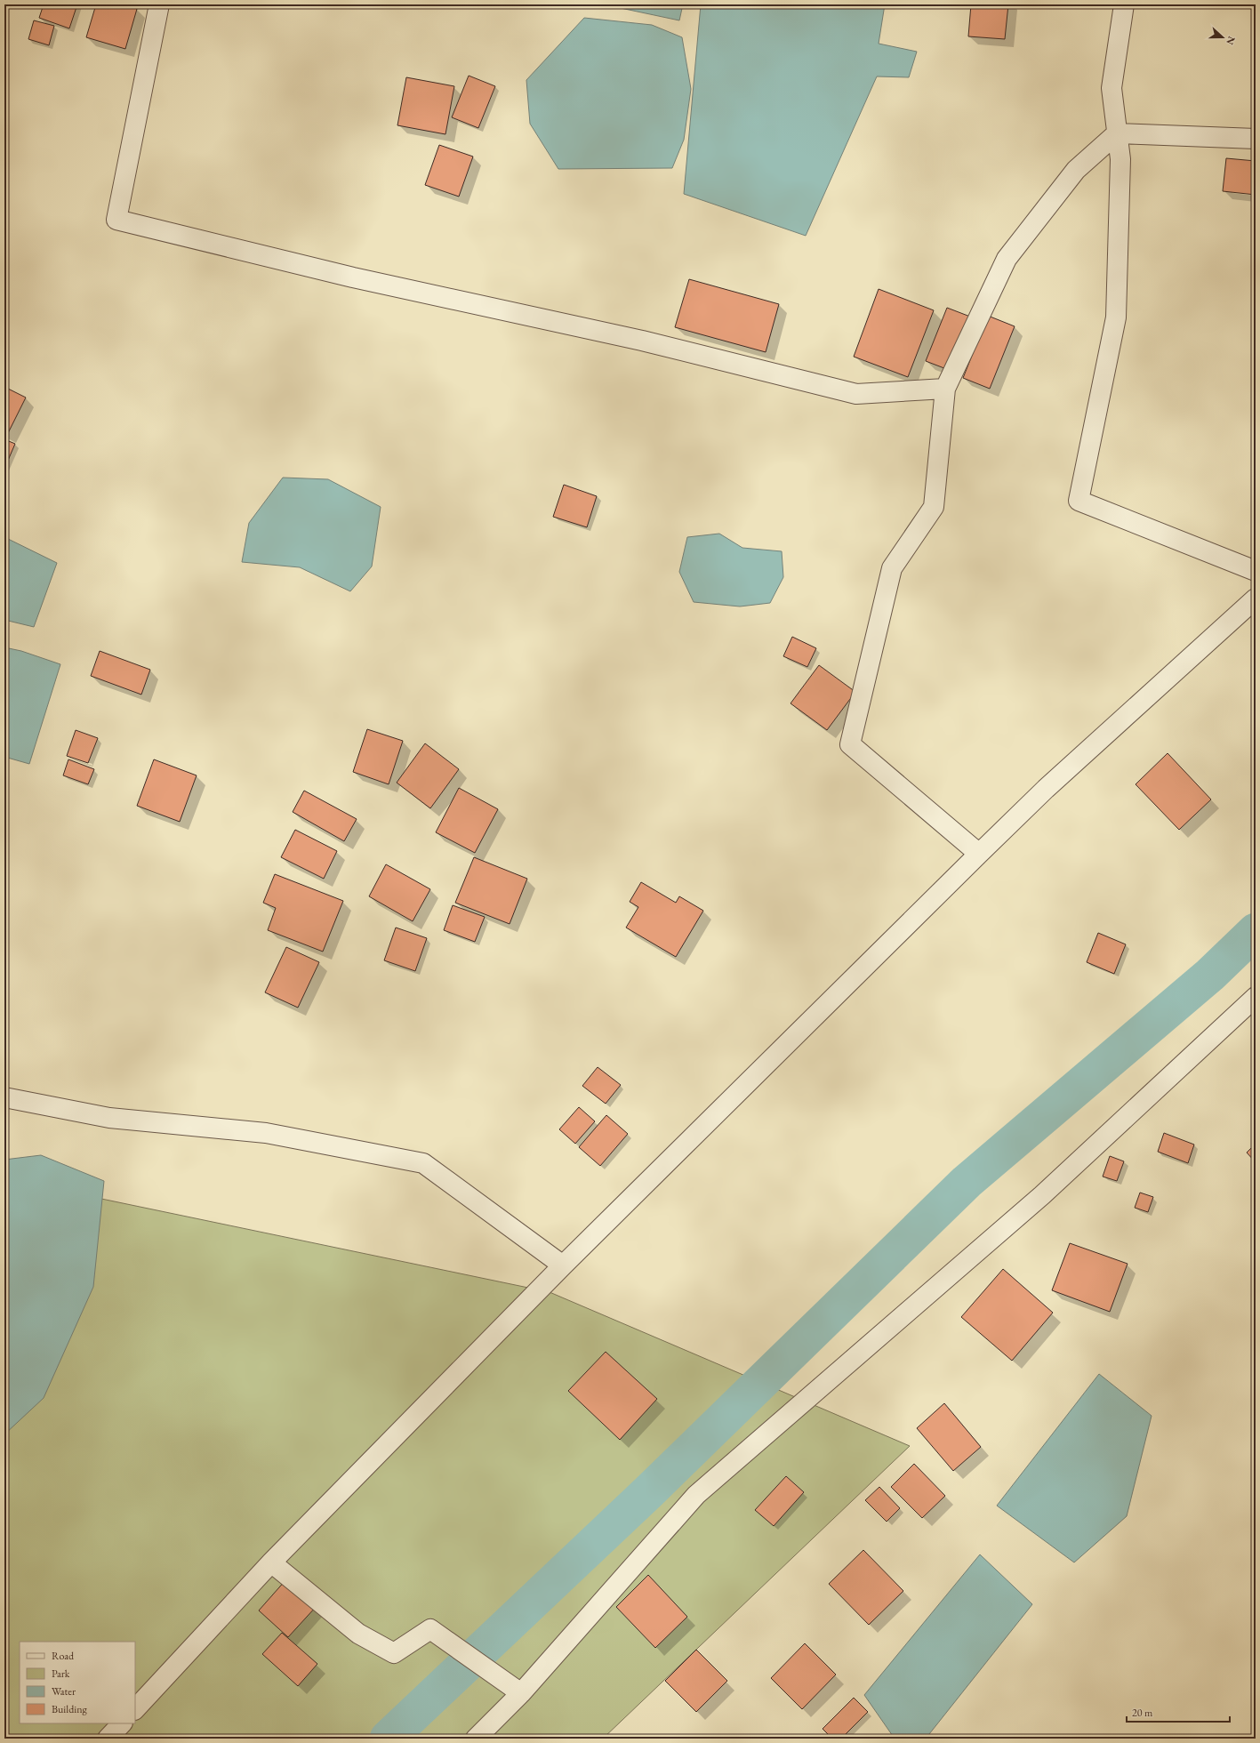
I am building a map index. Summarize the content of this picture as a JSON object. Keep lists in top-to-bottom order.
{
  "legend": [
    "Road",
    "Park",
    "Water",
    "Building"
  ],
  "scale_bar": "20 m",
  "north": "right"
}
